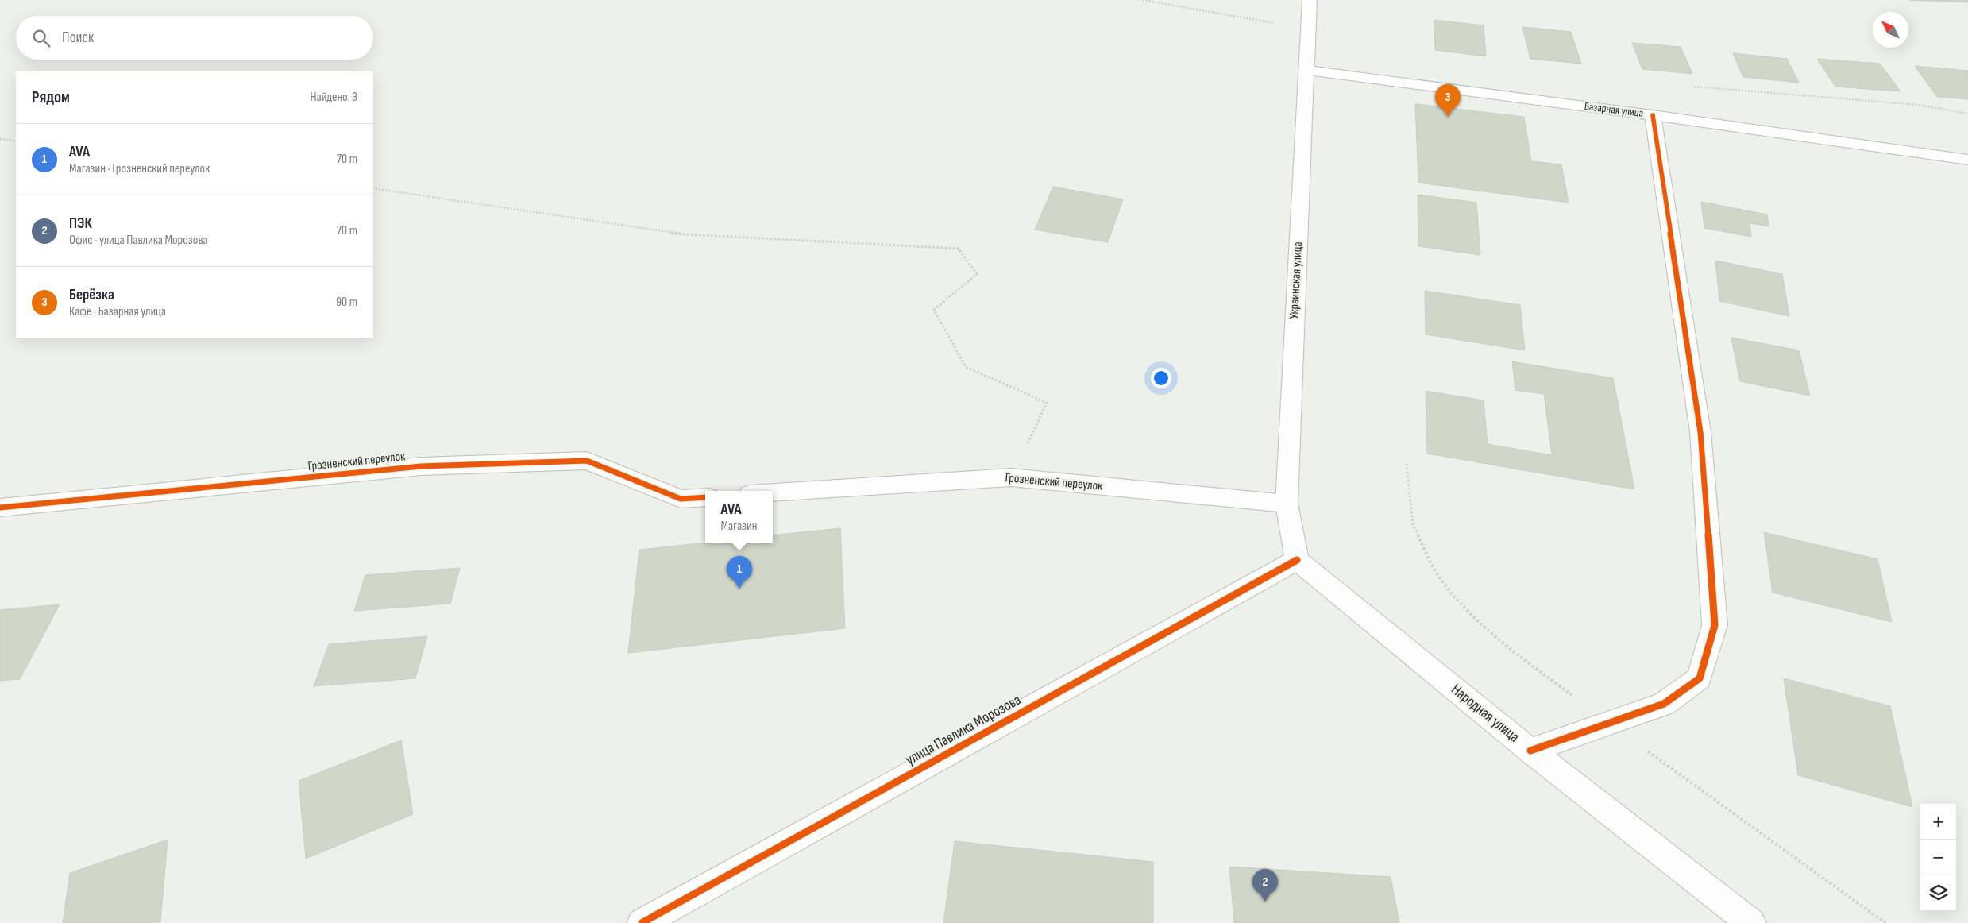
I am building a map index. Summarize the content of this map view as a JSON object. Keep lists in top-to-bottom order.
{
  "streets": {
    "street": [
      "Базарная улица",
      "Украинская улица",
      "Грозненский переулок",
      "Народная улица",
      "улица Павлика Морозова"
    ]
  },
  "crossings": [
    ["Базарная улица", "Украинская улица"],
    ["Украинская улица", "Грозненский переулок"],
    ["Украинская улица", "Народная улица"],
    ["Украинская улица", "улица Павлика Морозова"],
    ["Народная улица", "улица Павлика Морозова"]
  ],
  "north": "top left",
  "page": {
    "search": "Поиск",
    "heading": ["Рядом", "Найдено: 3"],
    "pins": ["3", "1", "2"],
    "list": [
      {
        "mark": "1",
        "name": "AVA",
        "note": "Магазин · Грозненский переулок",
        "value": "70 m"
      },
      {
        "mark": "2",
        "name": "ПЭК",
        "note": "Офис · улица Павлика Морозова",
        "value": "70 m"
      },
      {
        "mark": "3",
        "name": "Берёзка",
        "note": "Кафе · Базарная улица",
        "value": "90 m"
      }
    ],
    "popup": ["AVA", "Магазин"],
    "map_buttons": ["+", "−"]
  }
}
